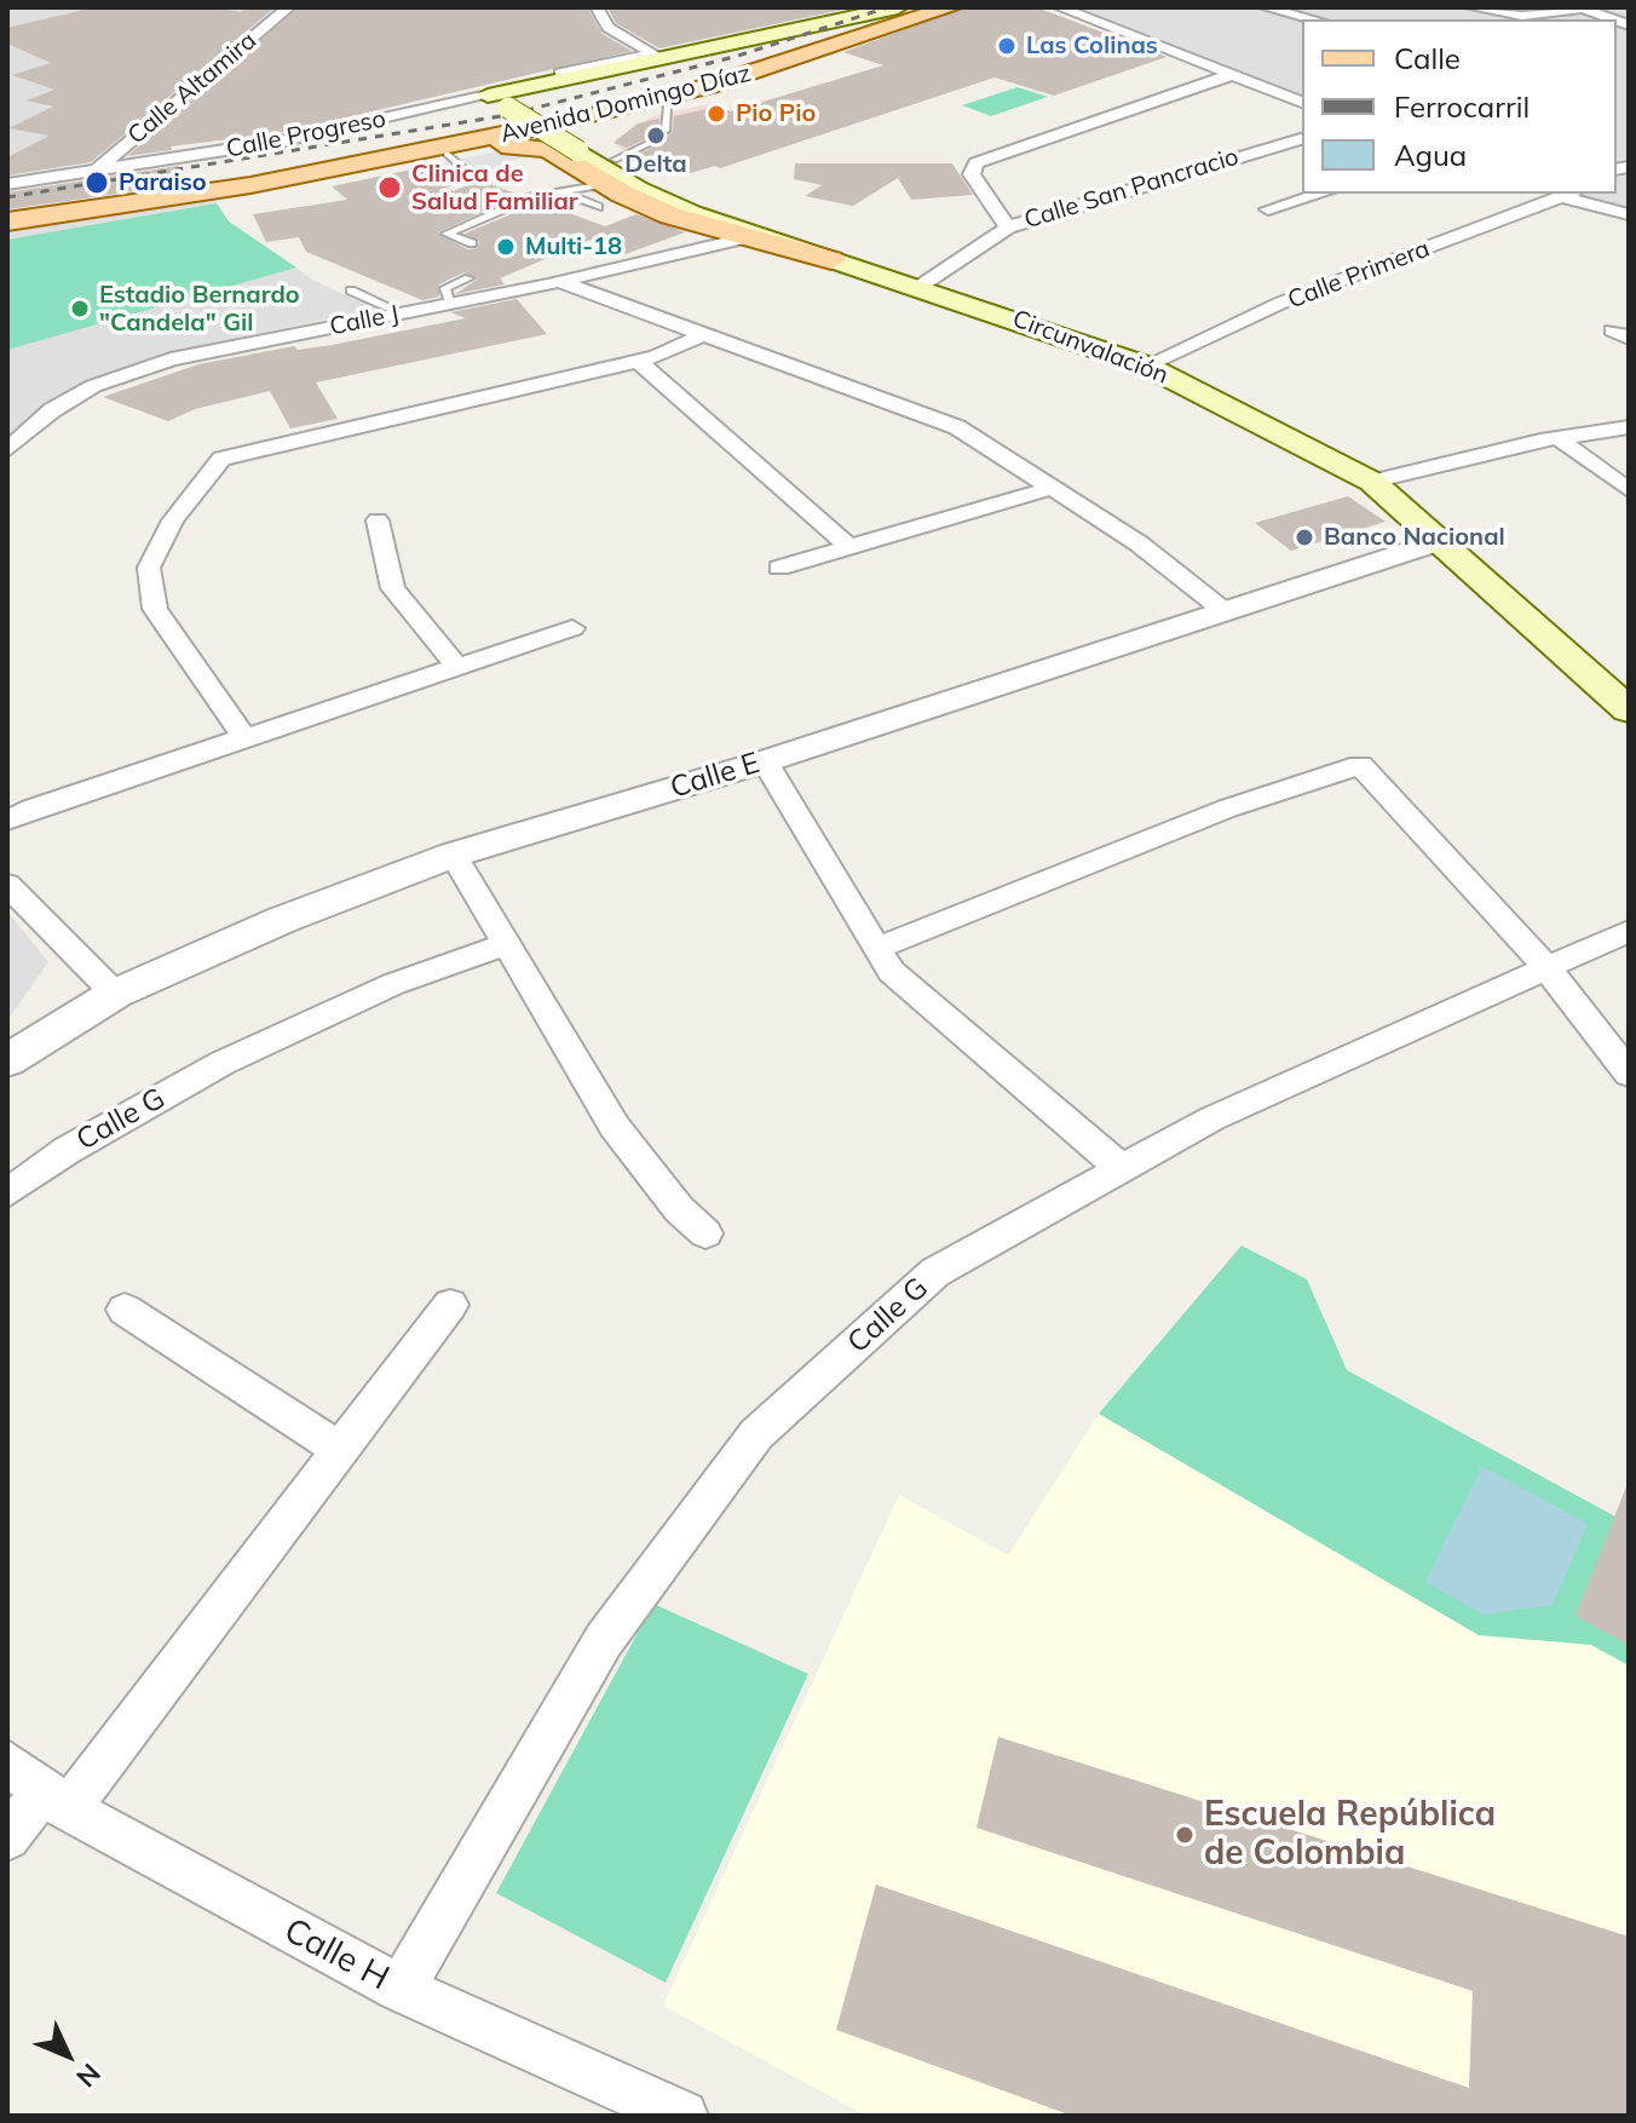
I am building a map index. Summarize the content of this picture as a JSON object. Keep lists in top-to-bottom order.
{
  "streets": {
    "main road": ["Avenida Domingo Díaz", "Circunvalación"],
    "street": [
      "Calle Altamira",
      "Calle Progreso",
      "Calle San Pancracio",
      "Calle Primera",
      "Calle J",
      "Calle E",
      "Calle G",
      "Calle H"
    ]
  },
  "crossings": [
    ["Calle Altamira", "Calle Progreso"],
    ["Calle Progreso", "Circunvalación"],
    ["Calle San Pancracio", "Circunvalación"],
    ["Calle Primera", "Circunvalación"],
    ["Circunvalación", "Calle E"],
    ["Calle G", "Calle H"]
  ],
  "places": [
    "Las Colinas",
    "Pio Pio",
    "Delta",
    "Paraiso",
    "Clinica de Salud Familiar",
    "Multi-18",
    "Estadio Bernardo \"Candela\" Gil",
    "Banco Nacional",
    "Escuela República de Colombia"
  ],
  "legend": ["Calle", "Ferrocarril", "Agua"],
  "north": "bottom right"
}
